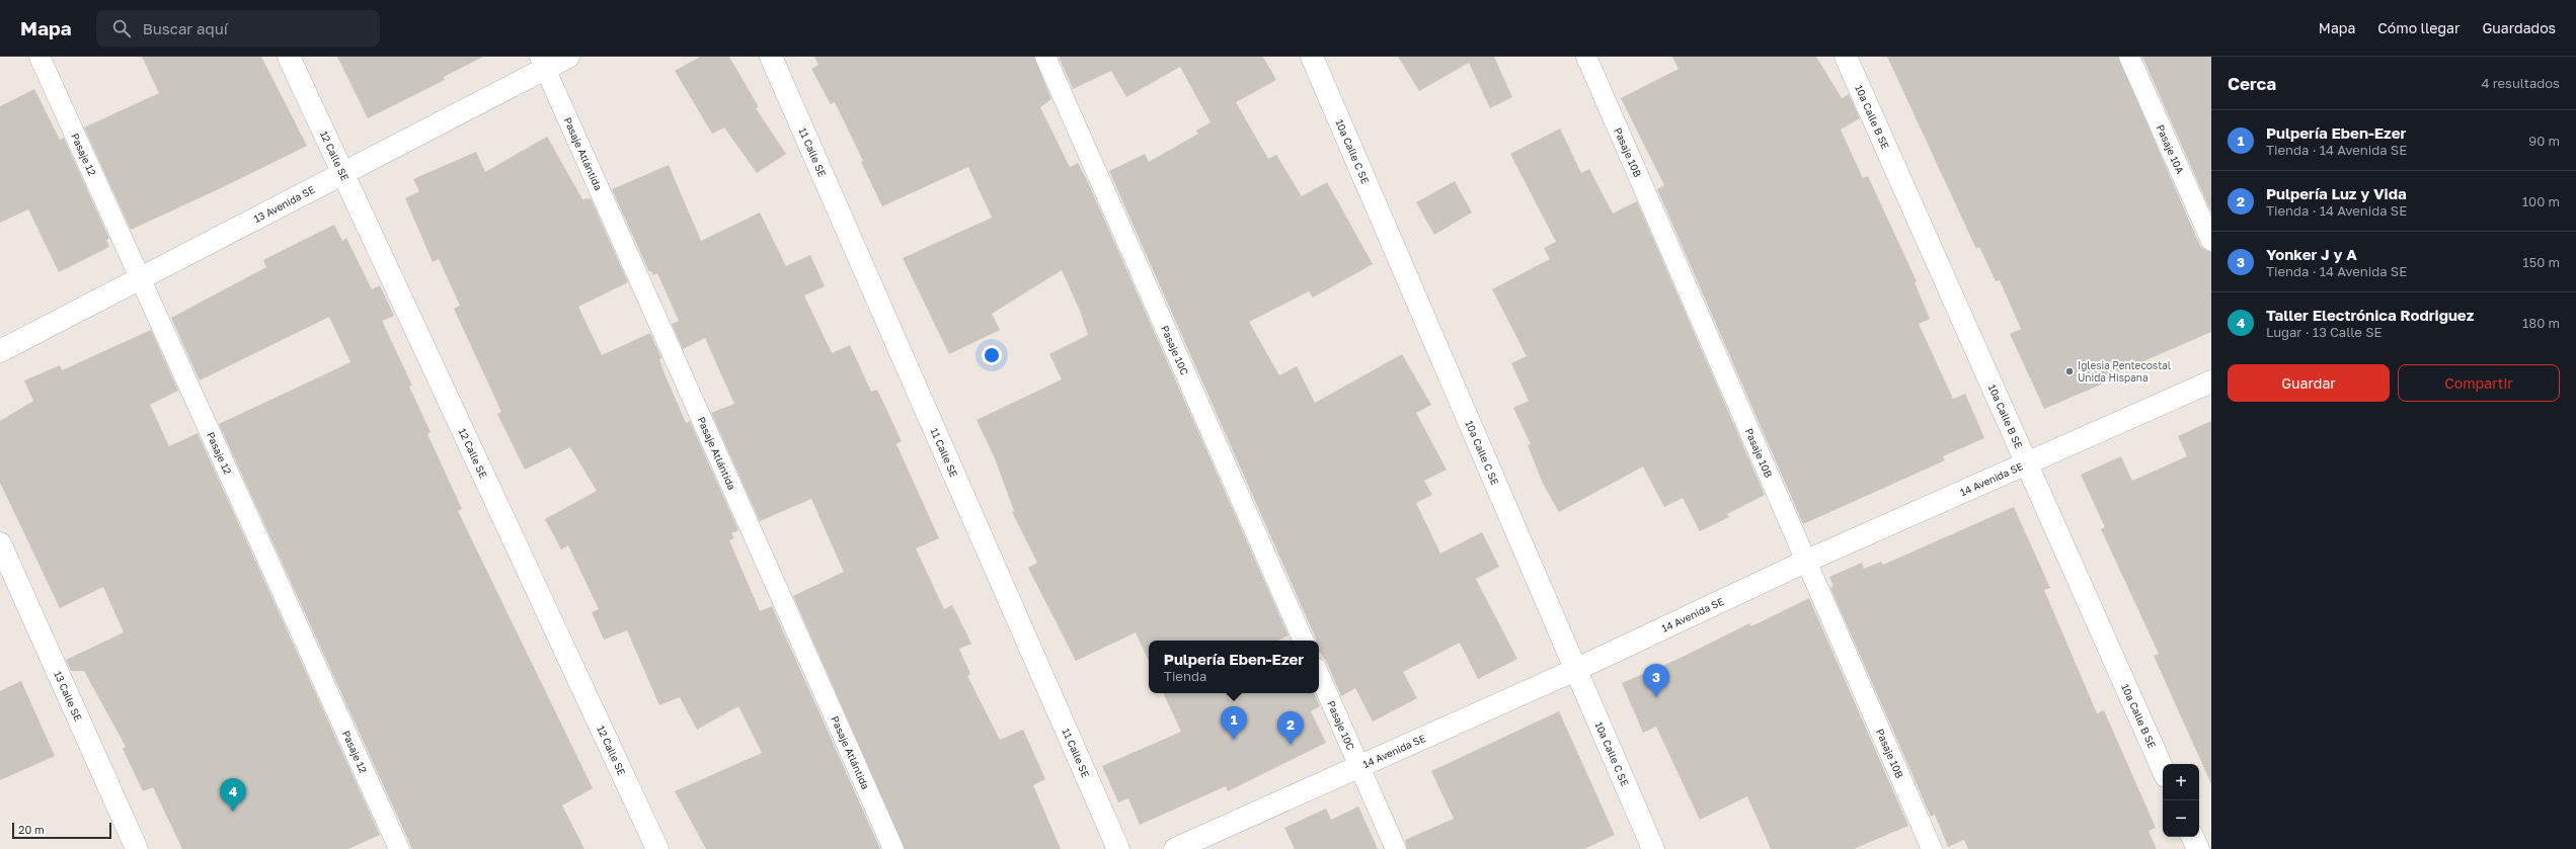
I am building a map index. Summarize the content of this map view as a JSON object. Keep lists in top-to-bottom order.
{
  "streets": {
    "street": [
      "10a Calle B SE",
      "10a Calle C SE",
      "11 Calle SE",
      "12 Calle SE",
      "13 Avenida SE",
      "14 Avenida SE",
      "13 Calle SE"
    ],
    "lane": [
      "Pasaje 10A",
      "Pasaje 10B",
      "Pasaje 12",
      "Pasaje Atlántida",
      "Pasaje 10C"
    ]
  },
  "crossings": [
    ["10a Calle B SE", "14 Avenida SE"],
    ["10a Calle C SE", "14 Avenida SE"],
    ["Pasaje 10B", "14 Avenida SE"],
    ["Pasaje 12", "13 Avenida SE"],
    ["Pasaje Atlántida", "13 Avenida SE"],
    ["12 Calle SE", "13 Avenida SE"],
    ["Pasaje 10C", "14 Avenida SE"]
  ],
  "places": ["Iglesia Pentecostal Unida Hispana"],
  "scale_bar": "20 m",
  "page": {
    "header": "Mapa",
    "search": "Buscar aquí",
    "nav": ["Mapa", "Cómo llegar", "Guardados"],
    "heading": ["Cerca", "4 resultados"],
    "list": [
      {
        "mark": "1",
        "name": "Pulpería Eben-Ezer",
        "note": "Tienda · 14 Avenida SE",
        "value": "90 m"
      },
      {
        "mark": "2",
        "name": "Pulpería Luz y Vida",
        "note": "Tienda · 14 Avenida SE",
        "value": "100 m"
      },
      {
        "mark": "3",
        "name": "Yonker J y A",
        "note": "Tienda · 14 Avenida SE",
        "value": "150 m"
      },
      {
        "mark": "4",
        "name": "Taller Electrónica Rodriguez",
        "note": "Lugar · 13 Calle SE",
        "value": "180 m"
      }
    ],
    "buttons": ["Guardar", "Compartir"],
    "popup": ["Pulpería Eben-Ezer", "Tienda"],
    "pins": [
      "3",
      "1",
      "2",
      "4"
    ],
    "map_buttons": ["+", "−"],
    "scale": "20 m"
  }
}
